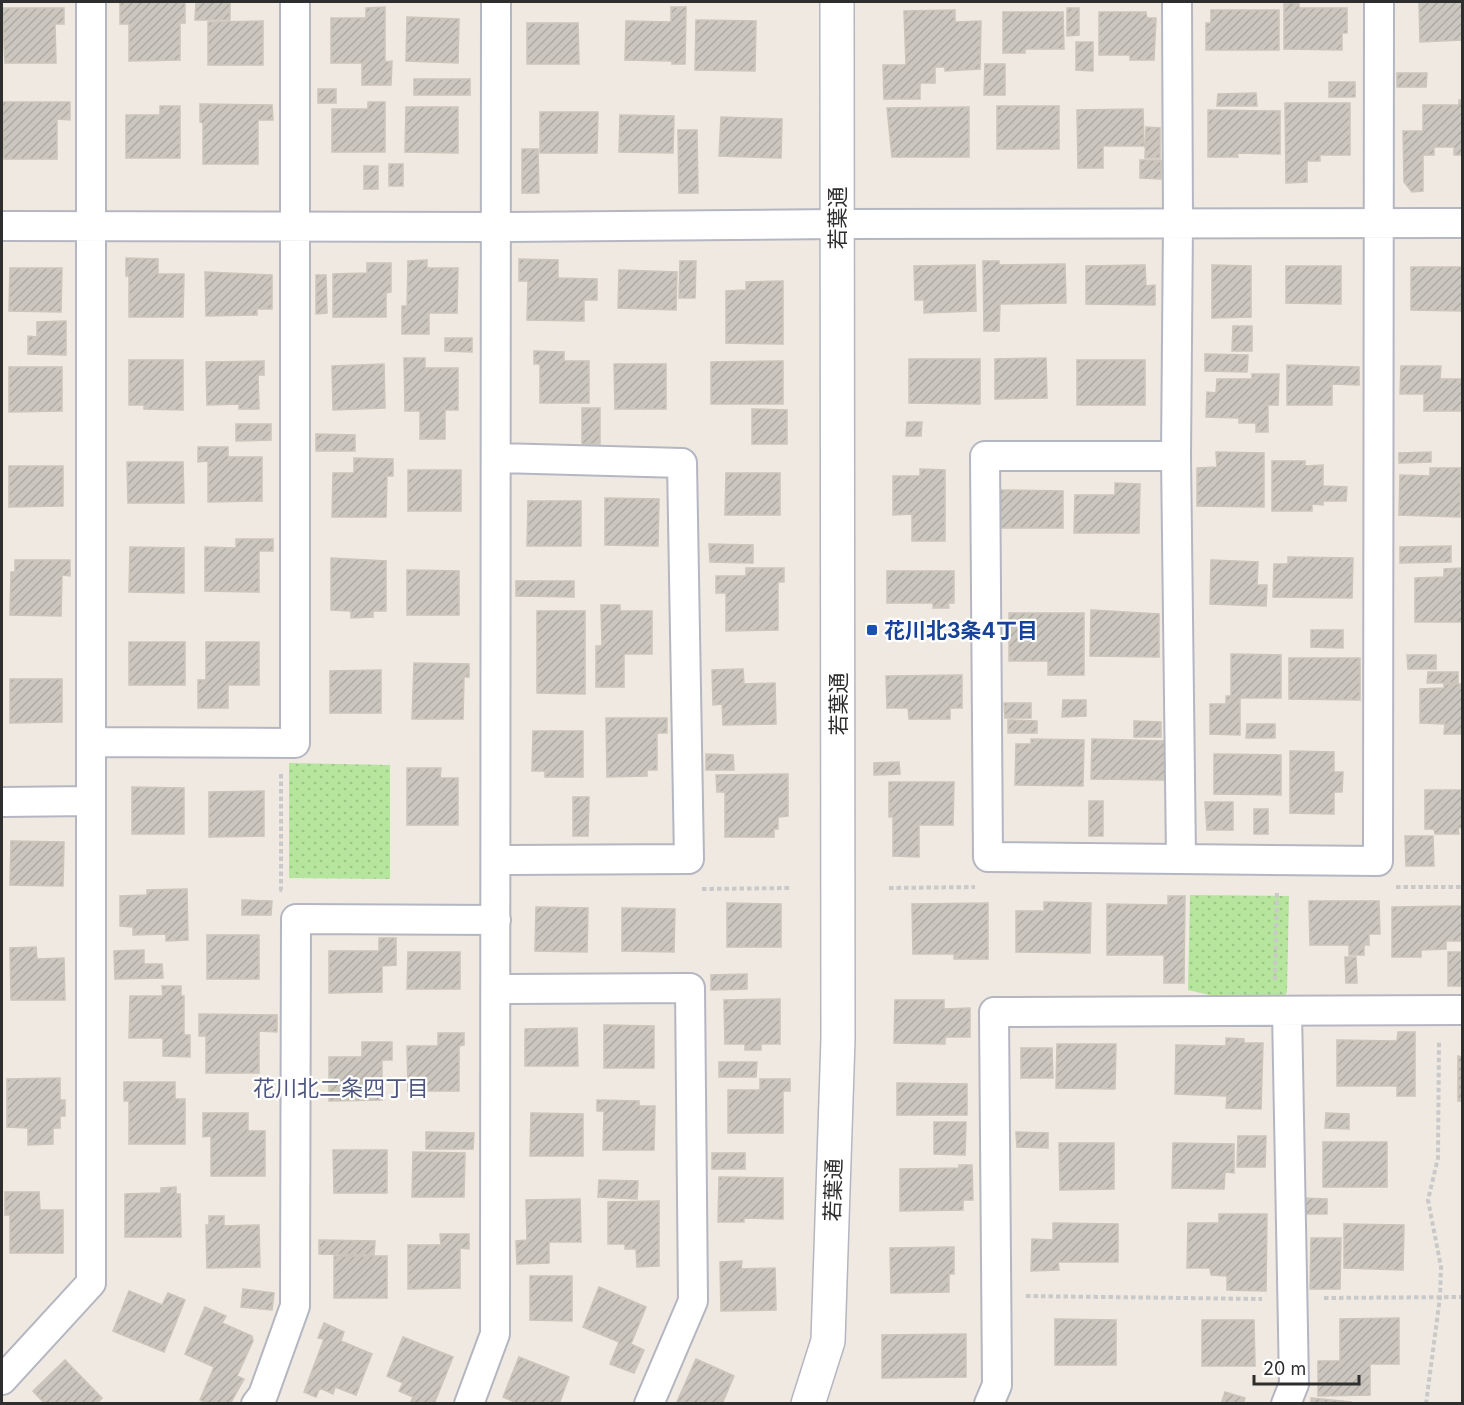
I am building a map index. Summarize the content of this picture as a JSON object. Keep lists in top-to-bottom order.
{
  "streets": {
    "street": ["若葉通"]
  },
  "districts": ["花川北二条四丁目"],
  "places": {
    "transit": ["花川北3条4丁目"]
  },
  "scale_bar": "20 m"
}
